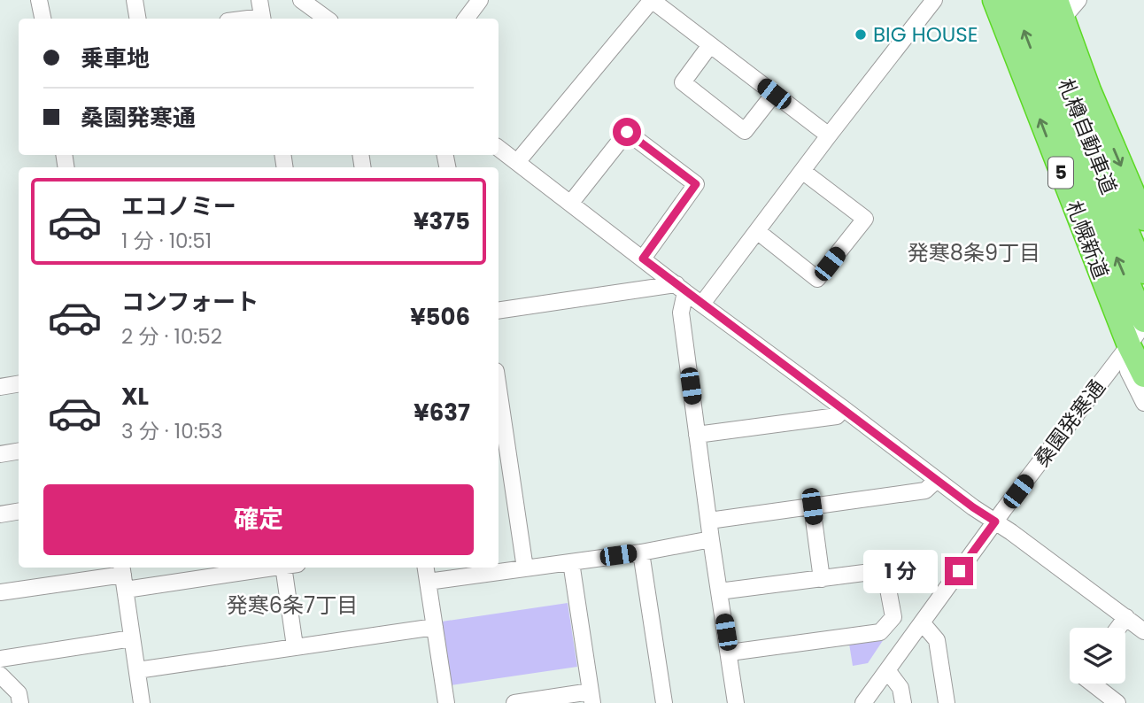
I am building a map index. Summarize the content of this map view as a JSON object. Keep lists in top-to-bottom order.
{
  "streets": {
    "highway": ["札樽自動車道", "5", "札幌新道"],
    "street": ["桑園発寒通"]
  },
  "crossings": [
    ["札樽自動車道", "桑園発寒通"],
    ["札幌新道", "桑園発寒通"]
  ],
  "districts": ["発寒8条9丁目", "発寒6条7丁目"],
  "places": ["BIG HOUSE"],
  "page": {
    "banner": ["乗車地", "桑園発寒通"],
    "list": [
      {
        "name": "エコノミー",
        "note": "1 分 · 10:51",
        "value": "¥375"
      },
      {
        "name": "コンフォート",
        "note": "2 分 · 10:52",
        "value": "¥506"
      },
      {
        "name": "XL",
        "note": "3 分 · 10:53",
        "value": "¥637"
      }
    ],
    "buttons": "確定",
    "bubble": "1 分"
  }
}
